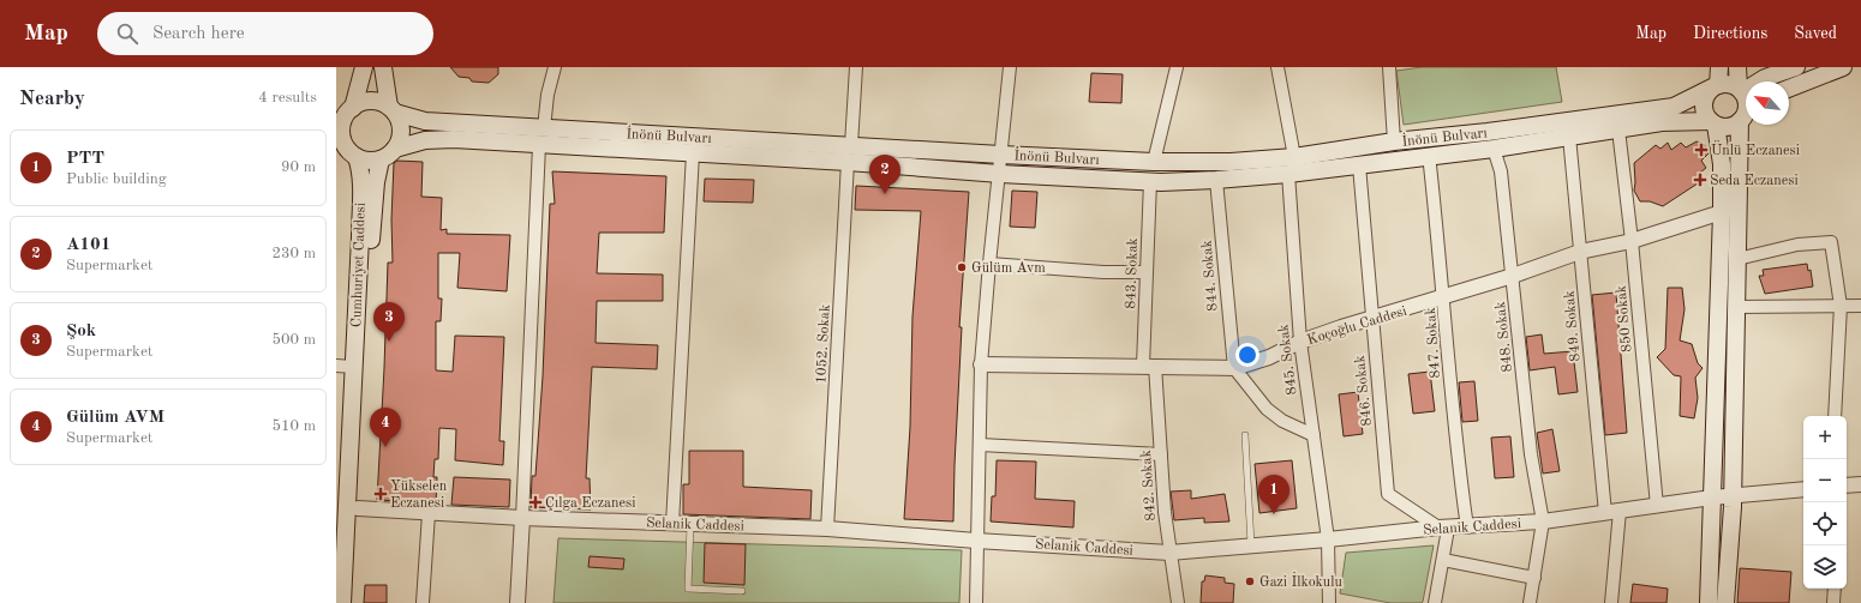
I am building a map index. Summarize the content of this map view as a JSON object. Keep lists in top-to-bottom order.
{
  "streets": {
    "main road": ["İnönü Bulvarı", "Cumhuriyet Caddesi"],
    "street": [
      "843. Sokak",
      "844. Sokak",
      "850 Sokak",
      "Koçoğlu Caddesi",
      "849. Sokak",
      "848. Sokak",
      "847. Sokak",
      "1052. Sokak",
      "845. Sokak",
      "846. Sokak",
      "842. Sokak",
      "Selanik Caddesi"
    ]
  },
  "crossings": [
    ["İnönü Bulvarı", "Cumhuriyet Caddesi"],
    ["İnönü Bulvarı", "843. Sokak"],
    ["İnönü Bulvarı", "844. Sokak"],
    ["İnönü Bulvarı", "850 Sokak"],
    ["İnönü Bulvarı", "849. Sokak"],
    ["İnönü Bulvarı", "848. Sokak"],
    ["İnönü Bulvarı", "847. Sokak"],
    ["İnönü Bulvarı", "1052. Sokak"],
    ["İnönü Bulvarı", "845. Sokak"],
    ["İnönü Bulvarı", "846. Sokak"],
    ["Cumhuriyet Caddesi", "Selanik Caddesi"],
    ["843. Sokak", "Koçoğlu Caddesi"],
    ["843. Sokak", "842. Sokak"],
    ["844. Sokak", "Koçoğlu Caddesi"],
    ["850 Sokak", "Koçoğlu Caddesi"],
    ["850 Sokak", "Selanik Caddesi"],
    ["Koçoğlu Caddesi", "849. Sokak"],
    ["Koçoğlu Caddesi", "848. Sokak"],
    ["Koçoğlu Caddesi", "847. Sokak"],
    ["Koçoğlu Caddesi", "845. Sokak"],
    ["Koçoğlu Caddesi", "846. Sokak"],
    ["Koçoğlu Caddesi", "842. Sokak"],
    ["849. Sokak", "Selanik Caddesi"],
    ["848. Sokak", "Selanik Caddesi"],
    ["847. Sokak", "Selanik Caddesi"],
    ["1052. Sokak", "Selanik Caddesi"],
    ["845. Sokak", "Selanik Caddesi"],
    ["846. Sokak", "Selanik Caddesi"],
    ["842. Sokak", "Selanik Caddesi"]
  ],
  "places": {
    "health": [
      "Ünlü Eczanesi",
      "Seda Eczanesi",
      "Yükselen Eczanesi",
      "Çılga Eczanesi"
    ],
    "other": ["Gülüm Avm", "Gazi İlkokulu"]
  },
  "north": "top left",
  "page": {
    "header": "Map",
    "search": "Search here",
    "nav": ["Map", "Directions", "Saved"],
    "heading": ["Nearby", "4 results"],
    "list": [
      {
        "mark": "1",
        "name": "PTT",
        "note": "Public building",
        "value": "90 m"
      },
      {
        "mark": "2",
        "name": "A101",
        "note": "Supermarket",
        "value": "230 m"
      },
      {
        "mark": "3",
        "name": "Şok",
        "note": "Supermarket",
        "value": "500 m"
      },
      {
        "mark": "4",
        "name": "Gülüm AVM",
        "note": "Supermarket",
        "value": "510 m"
      }
    ],
    "pins": [
      "2",
      "3",
      "4",
      "1"
    ],
    "map_buttons": ["+", "−"]
  }
}
